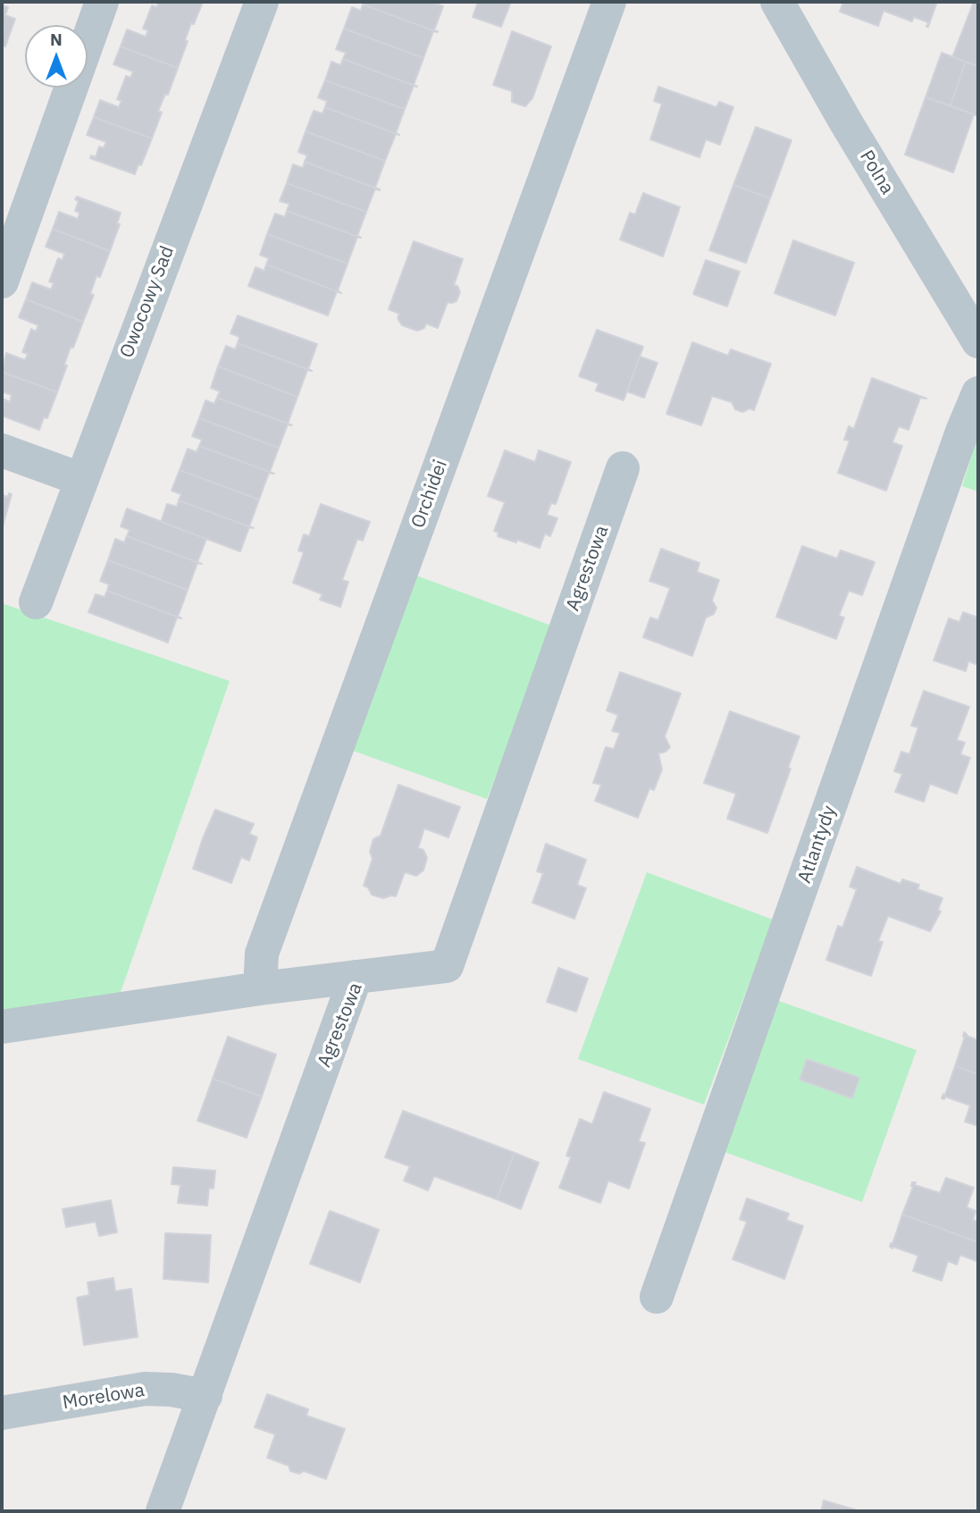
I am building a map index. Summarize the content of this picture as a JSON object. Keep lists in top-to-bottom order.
{
  "streets": {
    "street": [
      "Polna",
      "Owocowy Sad",
      "Orchidei",
      "Agrestowa",
      "Atlantydy",
      "Morelowa"
    ]
  },
  "crossings": [
    ["Agrestowa", "Morelowa"]
  ],
  "north": "top"
}
